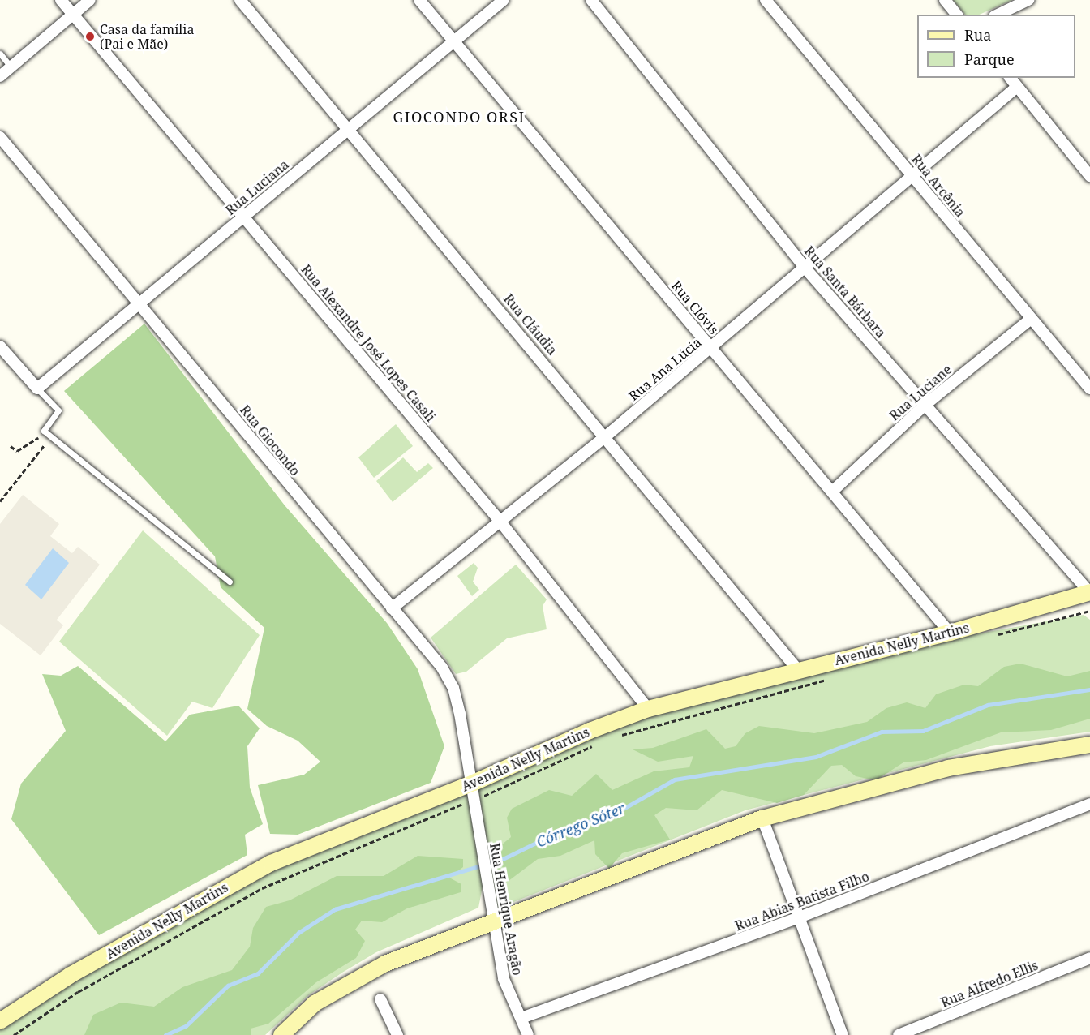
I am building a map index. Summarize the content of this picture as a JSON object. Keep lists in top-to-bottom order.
{
  "streets": {
    "main road": ["Avenida Nelly Martins"],
    "street": [
      "Rua Arcênia",
      "Rua Luciana",
      "Rua Santa Bárbara",
      "Rua Clóvis",
      "Rua Cláudia",
      "Rua Alexandre José Lopes Casali",
      "Rua Ana Lúcia",
      "Rua Luciane",
      "Rua Giocondo",
      "Rua Abias Batista Filho",
      "Rua Henrique Aragão",
      "Rua Alfredo Ellis"
    ]
  },
  "crossings": [
    ["Rua Arcênia", "Rua Ana Lúcia"],
    ["Rua Arcênia", "Rua Luciane"],
    ["Rua Luciana", "Rua Clóvis"],
    ["Rua Luciana", "Rua Cláudia"],
    ["Rua Luciana", "Rua Alexandre José Lopes Casali"],
    ["Rua Luciana", "Rua Giocondo"],
    ["Rua Santa Bárbara", "Rua Ana Lúcia"],
    ["Rua Santa Bárbara", "Rua Luciane"],
    ["Rua Santa Bárbara", "Avenida Nelly Martins"],
    ["Rua Clóvis", "Rua Ana Lúcia"],
    ["Rua Clóvis", "Rua Luciane"],
    ["Rua Clóvis", "Avenida Nelly Martins"],
    ["Rua Cláudia", "Rua Ana Lúcia"],
    ["Rua Cláudia", "Avenida Nelly Martins"],
    ["Rua Alexandre José Lopes Casali", "Rua Ana Lúcia"],
    ["Rua Alexandre José Lopes Casali", "Avenida Nelly Martins"],
    ["Rua Ana Lúcia", "Rua Giocondo"],
    ["Rua Giocondo", "Avenida Nelly Martins"],
    ["Rua Giocondo", "Rua Henrique Aragão"],
    ["Avenida Nelly Martins", "Rua Henrique Aragão"],
    ["Rua Abias Batista Filho", "Rua Henrique Aragão"]
  ],
  "districts": ["GIOCONDO ORSI"],
  "water": ["Córrego Sóter"],
  "places": ["Casa da família (Pai e Mãe)"],
  "legend": ["Rua", "Parque"]
}
